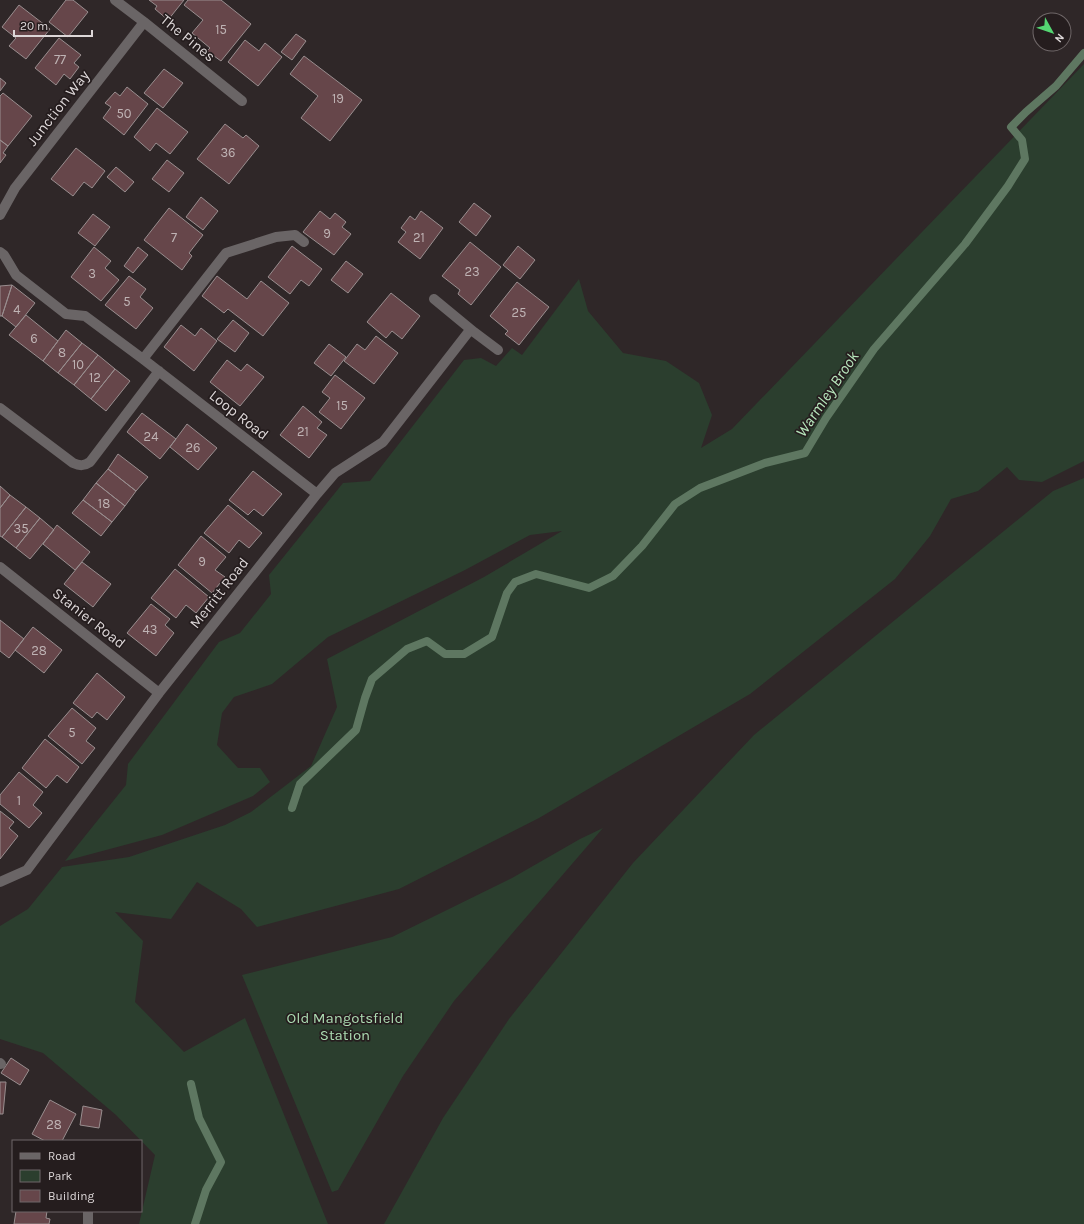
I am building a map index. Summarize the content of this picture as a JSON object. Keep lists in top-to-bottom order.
{
  "streets": {
    "street": [
      "The Pines",
      "Junction Way",
      "Loop Road",
      "Merritt Road",
      "Stanier Road"
    ]
  },
  "crossings": [
    ["The Pines", "Junction Way"],
    ["Loop Road", "Merritt Road"],
    ["Merritt Road", "Stanier Road"]
  ],
  "water": ["Warmley Brook"],
  "parks": ["Old Mangotsfield Station"],
  "house_numbers": [
    "15",
    "77",
    "19",
    "50",
    "36",
    "9",
    "7",
    "21",
    "23",
    "3",
    "5",
    "4",
    "25",
    "6",
    "8",
    "10",
    "12",
    "15",
    "21",
    "24",
    "26",
    "18",
    "35",
    "9",
    "43",
    "28",
    "5",
    "1",
    "28"
  ],
  "legend": ["Road", "Park", "Building"],
  "scale_bar": "20 m",
  "north": "bottom right"
}
